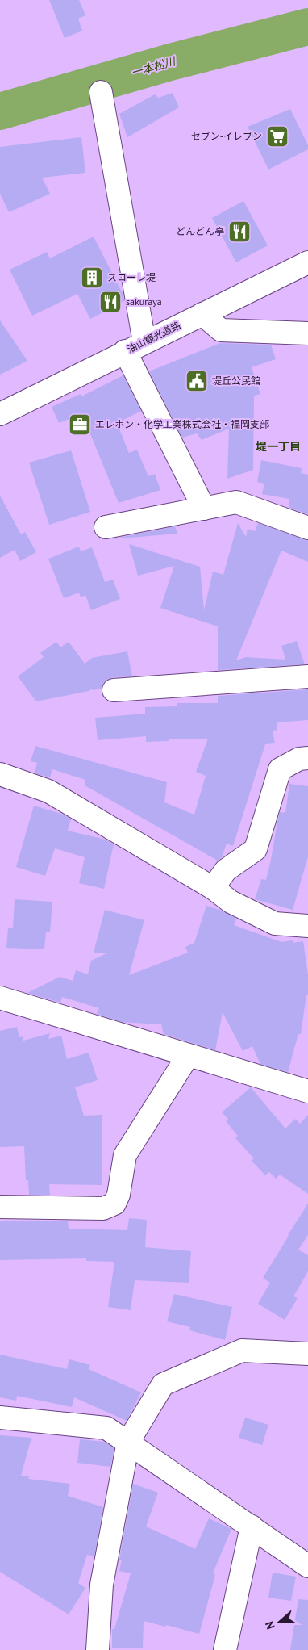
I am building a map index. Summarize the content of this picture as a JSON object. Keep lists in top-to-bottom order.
{
  "streets": {
    "street": ["油山観光道路"]
  },
  "districts": ["堤一丁目"],
  "water": ["一本松川"],
  "places": {
    "supermarket": ["セブン-イレブン"],
    "restaurant": ["どんどん亭", "sakuraya"],
    "building": ["スコーレ堤"],
    "public building": ["堤丘公民館"],
    "office": ["エレホン・化学工業株式会社・福岡支部"]
  },
  "north": "left"
}
